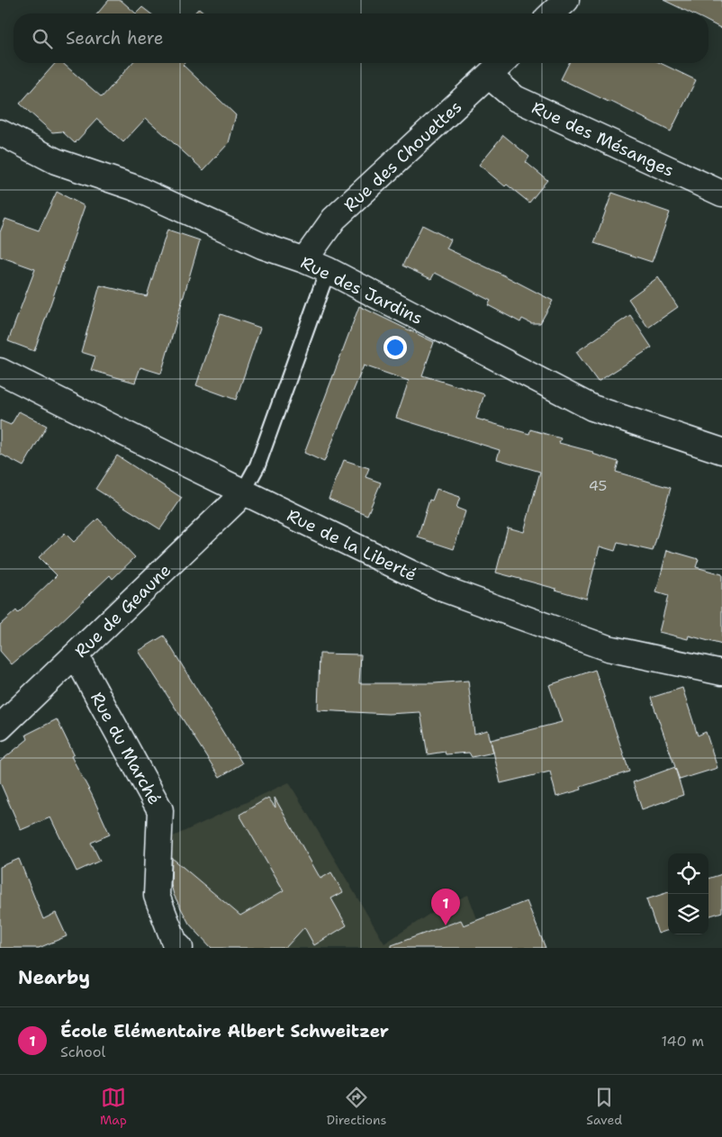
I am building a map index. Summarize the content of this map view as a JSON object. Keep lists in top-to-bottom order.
{
  "streets": {
    "street": [
      "Rue des Mésanges",
      "Rue des Chouettes",
      "Rue des Jardins",
      "Rue de la Liberté",
      "Rue de Geaune",
      "Rue du Marché"
    ]
  },
  "crossings": [
    ["Rue des Mésanges", "Rue des Chouettes"],
    ["Rue des Chouettes", "Rue des Jardins"],
    ["Rue de la Liberté", "Rue de Geaune"],
    ["Rue de Geaune", "Rue du Marché"]
  ],
  "house_numbers": ["45"],
  "page": {
    "search": "Search here",
    "pins": "1",
    "heading": "Nearby",
    "list": [
      {
        "mark": "1",
        "name": "École Elémentaire Albert Schweitzer",
        "note": "School",
        "value": "140 m"
      }
    ],
    "nav": ["Map", "Directions", "Saved"]
  }
}
